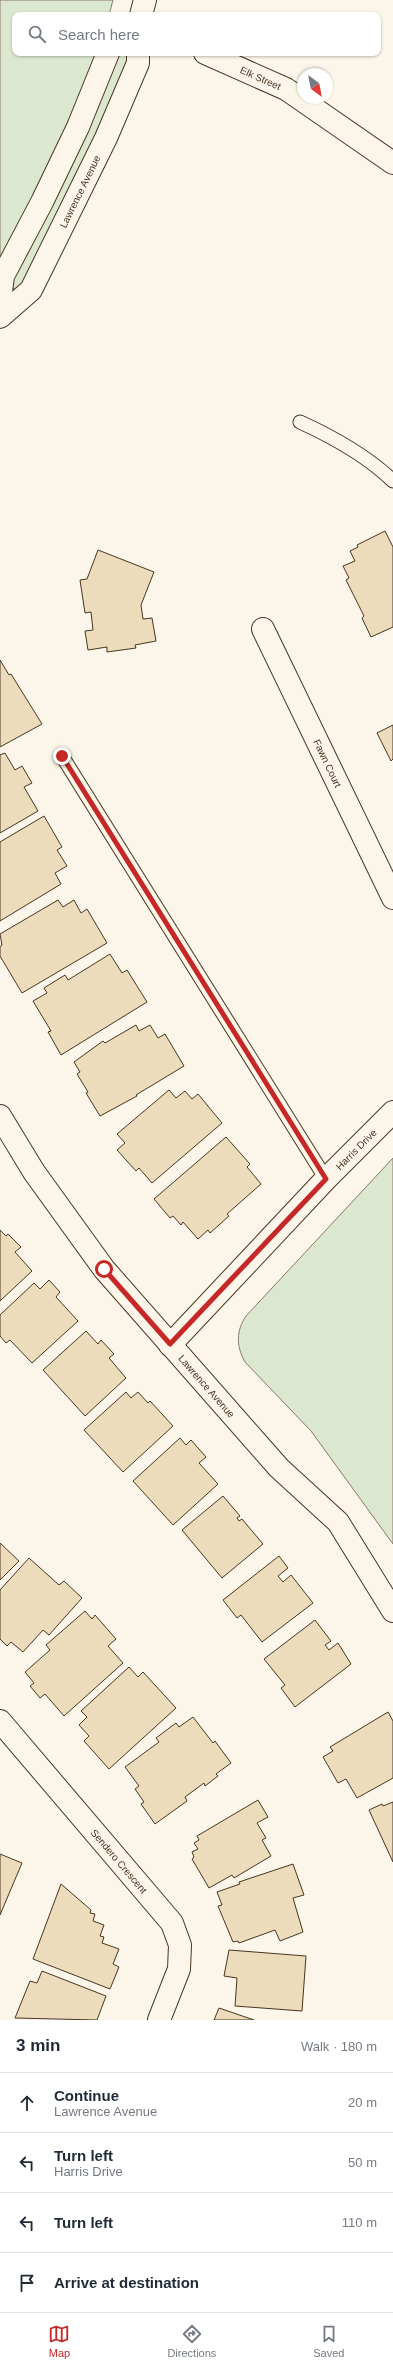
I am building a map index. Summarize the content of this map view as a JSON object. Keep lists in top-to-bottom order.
{
  "streets": {
    "street": [
      "Elk Street",
      "Lawrence Avenue",
      "Fawn Court",
      "Harris Drive",
      "Sendero Crescent"
    ]
  },
  "crossings": [
    ["Lawrence Avenue", "Harris Drive"]
  ],
  "north": "bottom right",
  "page": {
    "search": "Search here",
    "heading": ["3 min", "Walk · 180 m"],
    "list": [
      ["Continue", "Lawrence Avenue", "20 m"],
      ["Turn left", "Harris Drive", "50 m"],
      ["Turn left", "110 m"],
      "Arrive at destination"
    ],
    "nav": ["Map", "Directions", "Saved"]
  }
}
